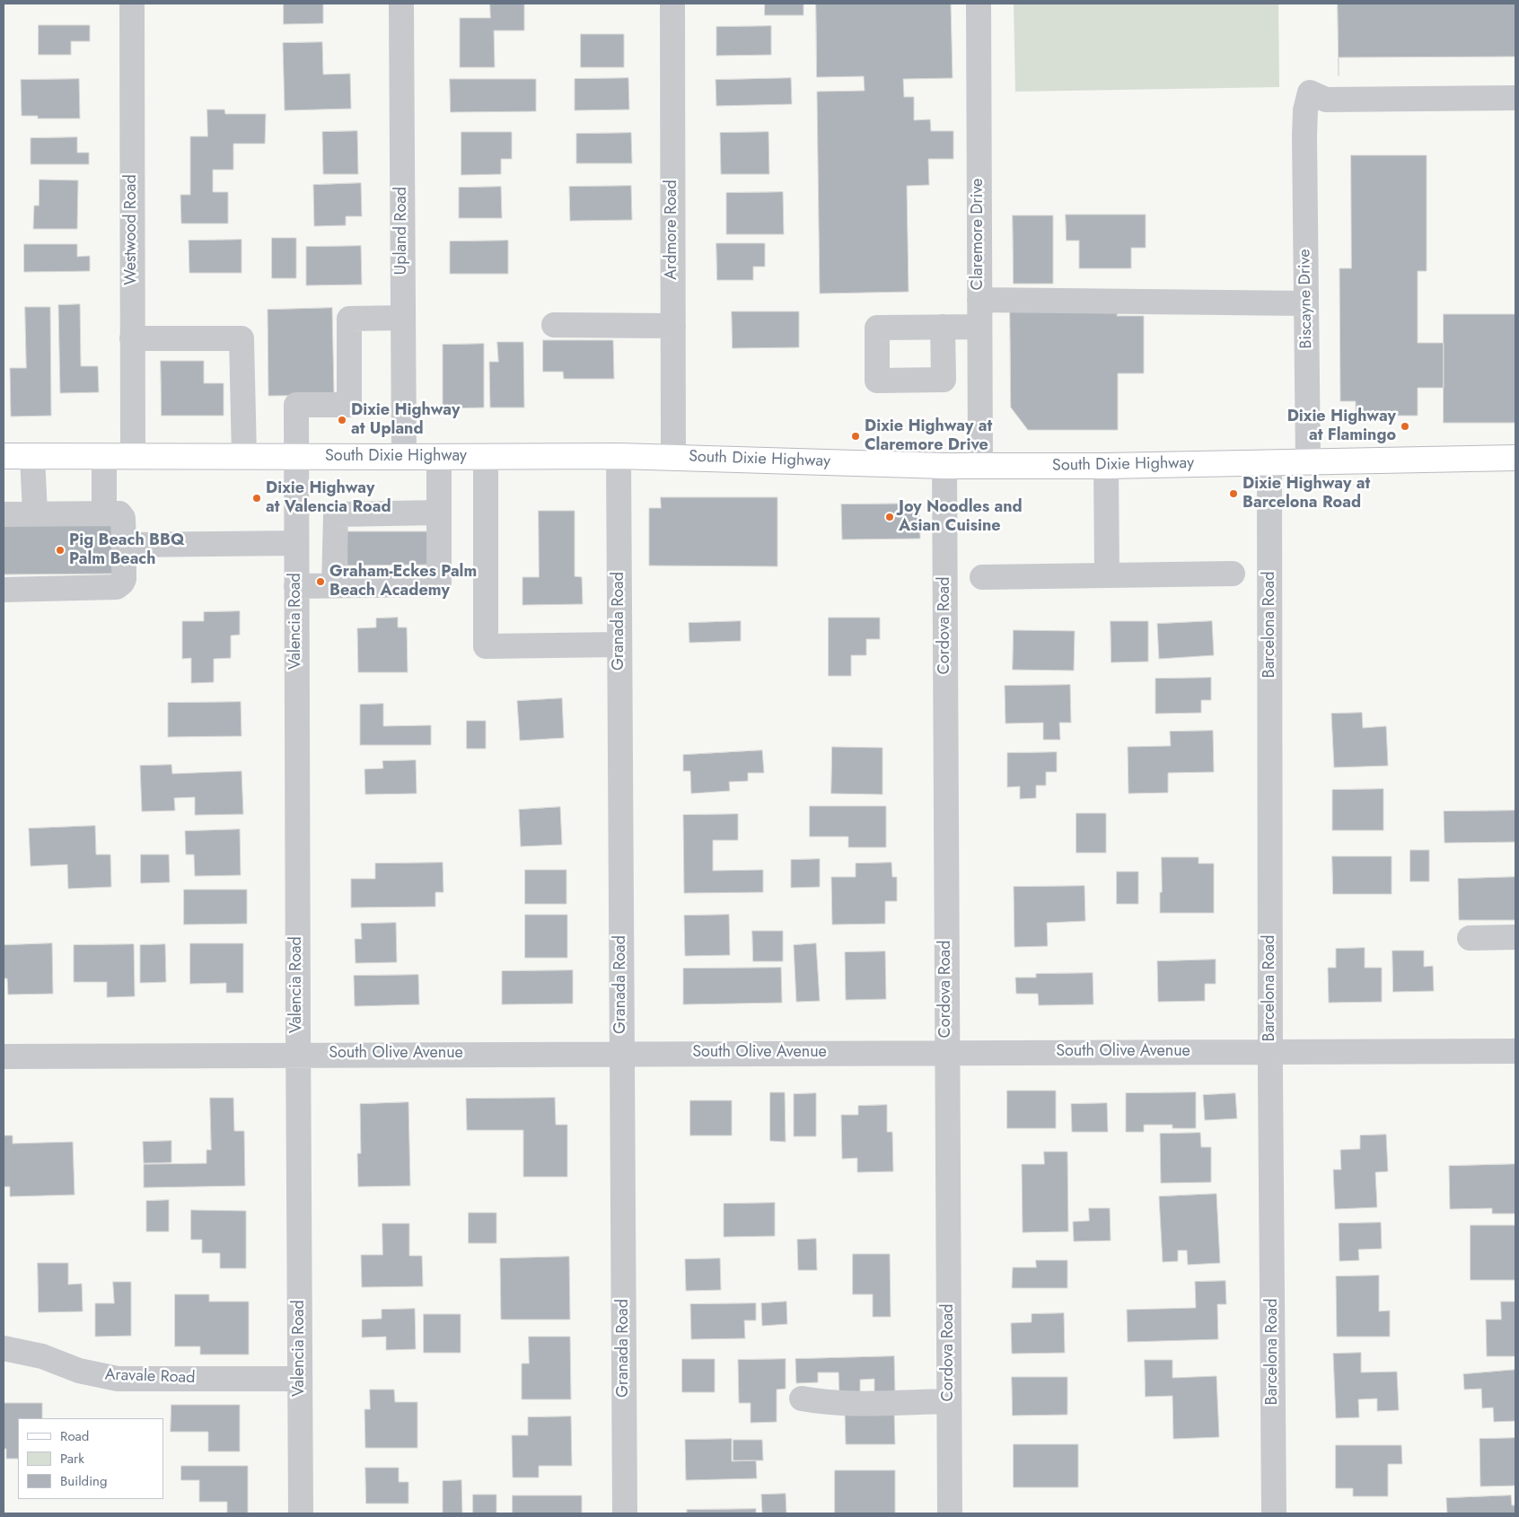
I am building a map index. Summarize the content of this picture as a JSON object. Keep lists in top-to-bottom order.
{
  "streets": {
    "main road": ["South Dixie Highway"],
    "street": [
      "Westwood Road",
      "Ardmore Road",
      "Upland Road",
      "Claremore Drive",
      "Biscayne Drive",
      "Valencia Road",
      "Granada Road",
      "Barcelona Road",
      "Cordova Road",
      "South Olive Avenue",
      "Aravale Road"
    ]
  },
  "crossings": [
    ["Westwood Road", "South Dixie Highway"],
    ["Ardmore Road", "South Dixie Highway"],
    ["Upland Road", "South Dixie Highway"],
    ["Upland Road", "Valencia Road"],
    ["Claremore Drive", "South Dixie Highway"],
    ["Biscayne Drive", "South Dixie Highway"],
    ["South Dixie Highway", "Valencia Road"],
    ["South Dixie Highway", "Granada Road"],
    ["South Dixie Highway", "Barcelona Road"],
    ["South Dixie Highway", "Cordova Road"],
    ["Valencia Road", "South Olive Avenue"],
    ["Valencia Road", "Aravale Road"],
    ["Granada Road", "South Olive Avenue"],
    ["Barcelona Road", "South Olive Avenue"],
    ["Cordova Road", "South Olive Avenue"]
  ],
  "places": [
    "Dixie Highway at Upland",
    "Dixie Highway at Flamingo",
    "Dixie Highway at Claremore Drive",
    "Dixie Highway at Barcelona Road",
    "Dixie Highway at Valencia Road",
    "Joy Noodles and Asian Cuisine",
    "Pig Beach BBQ Palm Beach",
    "Graham-Eckes Palm Beach Academy"
  ],
  "legend": ["Road", "Park", "Building"]
}
